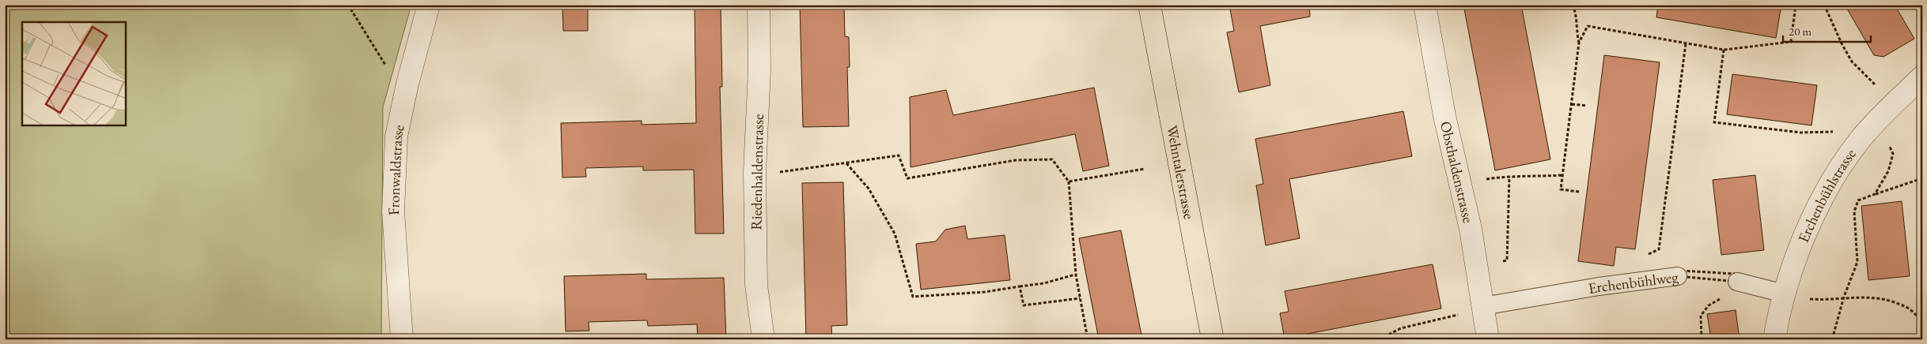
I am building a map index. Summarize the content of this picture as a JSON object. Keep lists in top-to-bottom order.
{
  "streets": {
    "main road": ["Wehntalerstrasse"],
    "street": [
      "Fronwaldstrasse",
      "Riedenhaldenstrasse",
      "Obsthaldenstrasse",
      "Erchenbühlstrasse"
    ],
    "lane": ["Erchenbühlweg"]
  },
  "crossings": [
    ["Obsthaldenstrasse", "Erchenbühlweg"]
  ],
  "scale_bar": "20 m"
}
